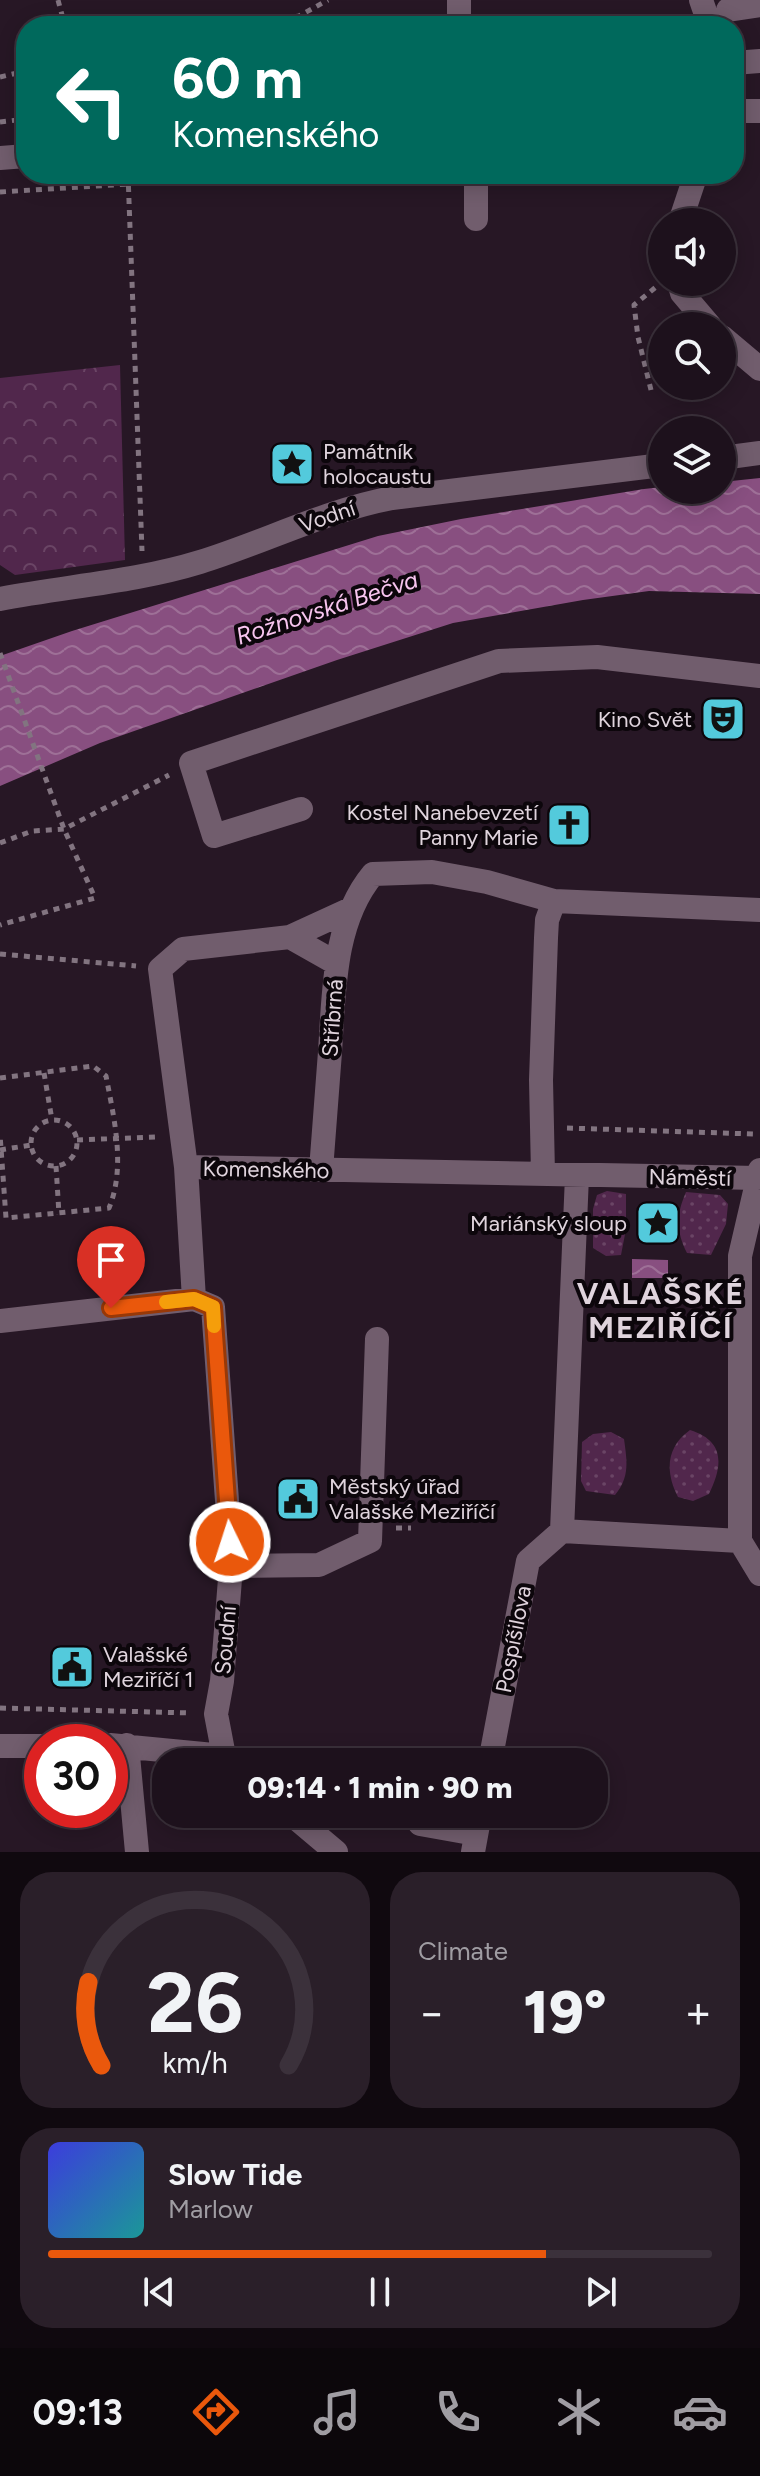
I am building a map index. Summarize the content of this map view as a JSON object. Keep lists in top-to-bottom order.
{
  "streets": {
    "street": [
      "Vodní",
      "Stříbrná",
      "Komenského",
      "Náměstí",
      "Pospíšilova",
      "Soudní"
    ]
  },
  "crossings": [
    ["Stříbrná", "Komenského"],
    ["Komenského", "Náměstí"],
    ["Komenského", "Soudní"]
  ],
  "districts": ["VALAŠSKÉ MEZIŘÍČÍ"],
  "water": ["Rožnovská Bečva"],
  "places": {
    "place": ["Památník holocaustu", "Mariánský sloup"],
    "theatre": ["Kino Svět"],
    "church": ["Kostel Nanebevzetí Panny Marie"],
    "public building": ["Městský úřad Valašské Meziříčí", "Valašské Meziříčí 1"]
  },
  "page": {
    "turn": ["60 m", "Komenského"],
    "limit": "30",
    "trip": "09:14 · 1 min · 90 m",
    "tile": "Climate",
    "heat": ["−", "19°", "+"],
    "song": ["Slow Tide", "Marlow"],
    "tabs": "09:13",
    "gauge": ["26", "km/h"]
  }
}
